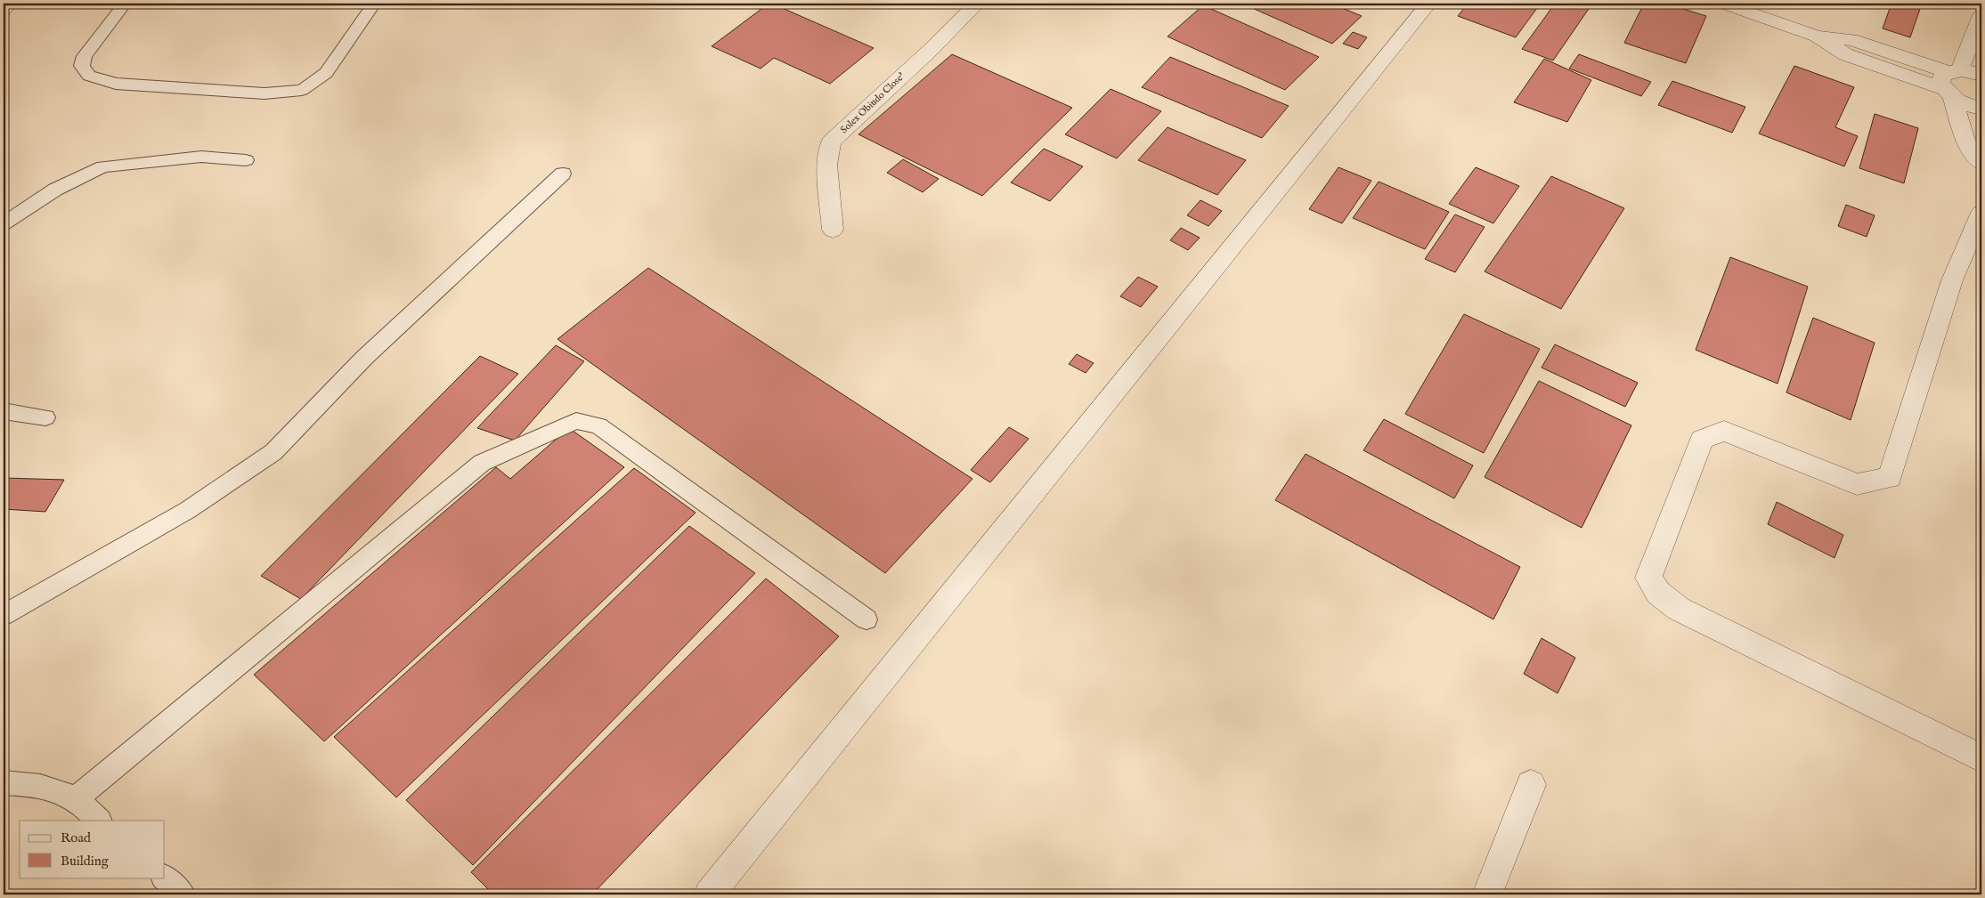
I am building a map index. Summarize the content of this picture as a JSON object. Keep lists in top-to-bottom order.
{
  "streets": {
    "street": ["Solex Obiudo Close'"]
  },
  "legend": ["Road", "Building"]
}
